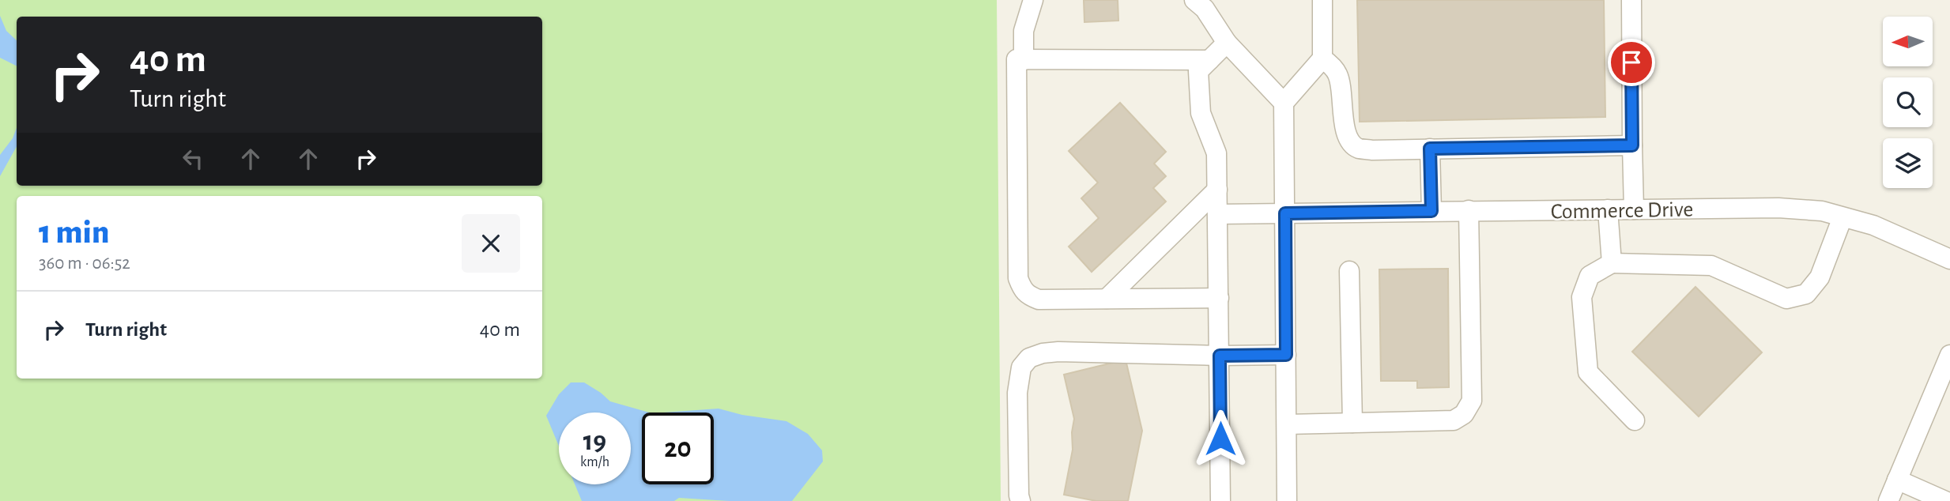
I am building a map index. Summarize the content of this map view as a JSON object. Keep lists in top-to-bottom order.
{
  "streets": {
    "street": ["Commerce Drive"]
  },
  "north": "left",
  "page": {
    "turn": ["40 m", "Turn right"],
    "heading": ["1 min", "360 m · 06:52"],
    "list": [
      {
        "name": "Turn right",
        "value": "40 m"
      }
    ],
    "speed": "19 km/h",
    "limit": "20"
  }
}
